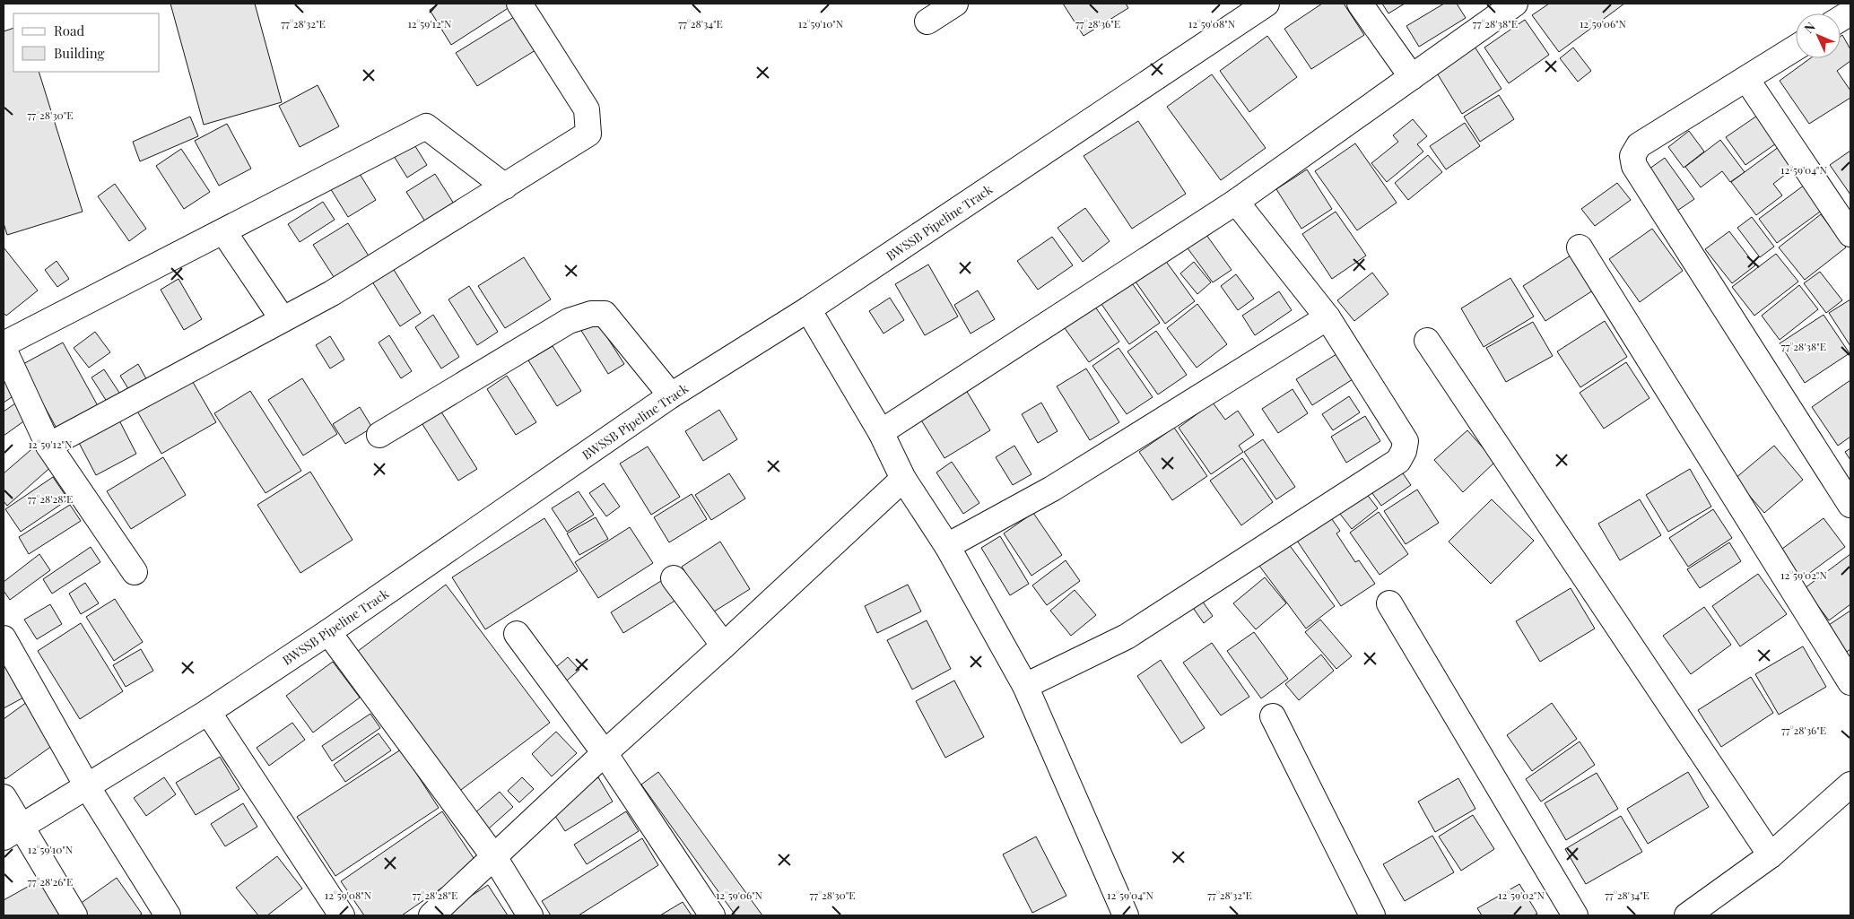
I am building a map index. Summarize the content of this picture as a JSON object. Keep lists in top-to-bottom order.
{
  "streets": {
    "street": ["BWSSB Pipeline Track"]
  },
  "legend": ["Road", "Building"],
  "north": "top left",
  "coordinates": [
    "77°28'32\"E",
    "77°28'34\"E",
    "77°28'36\"E",
    "77°28'38\"E",
    "12°59'12\"N",
    "12°59'10\"N",
    "12°59'08\"N",
    "12°59'06\"N",
    "77°28'30\"E",
    "12°59'04\"N",
    "77°28'28\"E",
    "12°59'02\"N",
    "77°28'26\"E"
  ]
}
